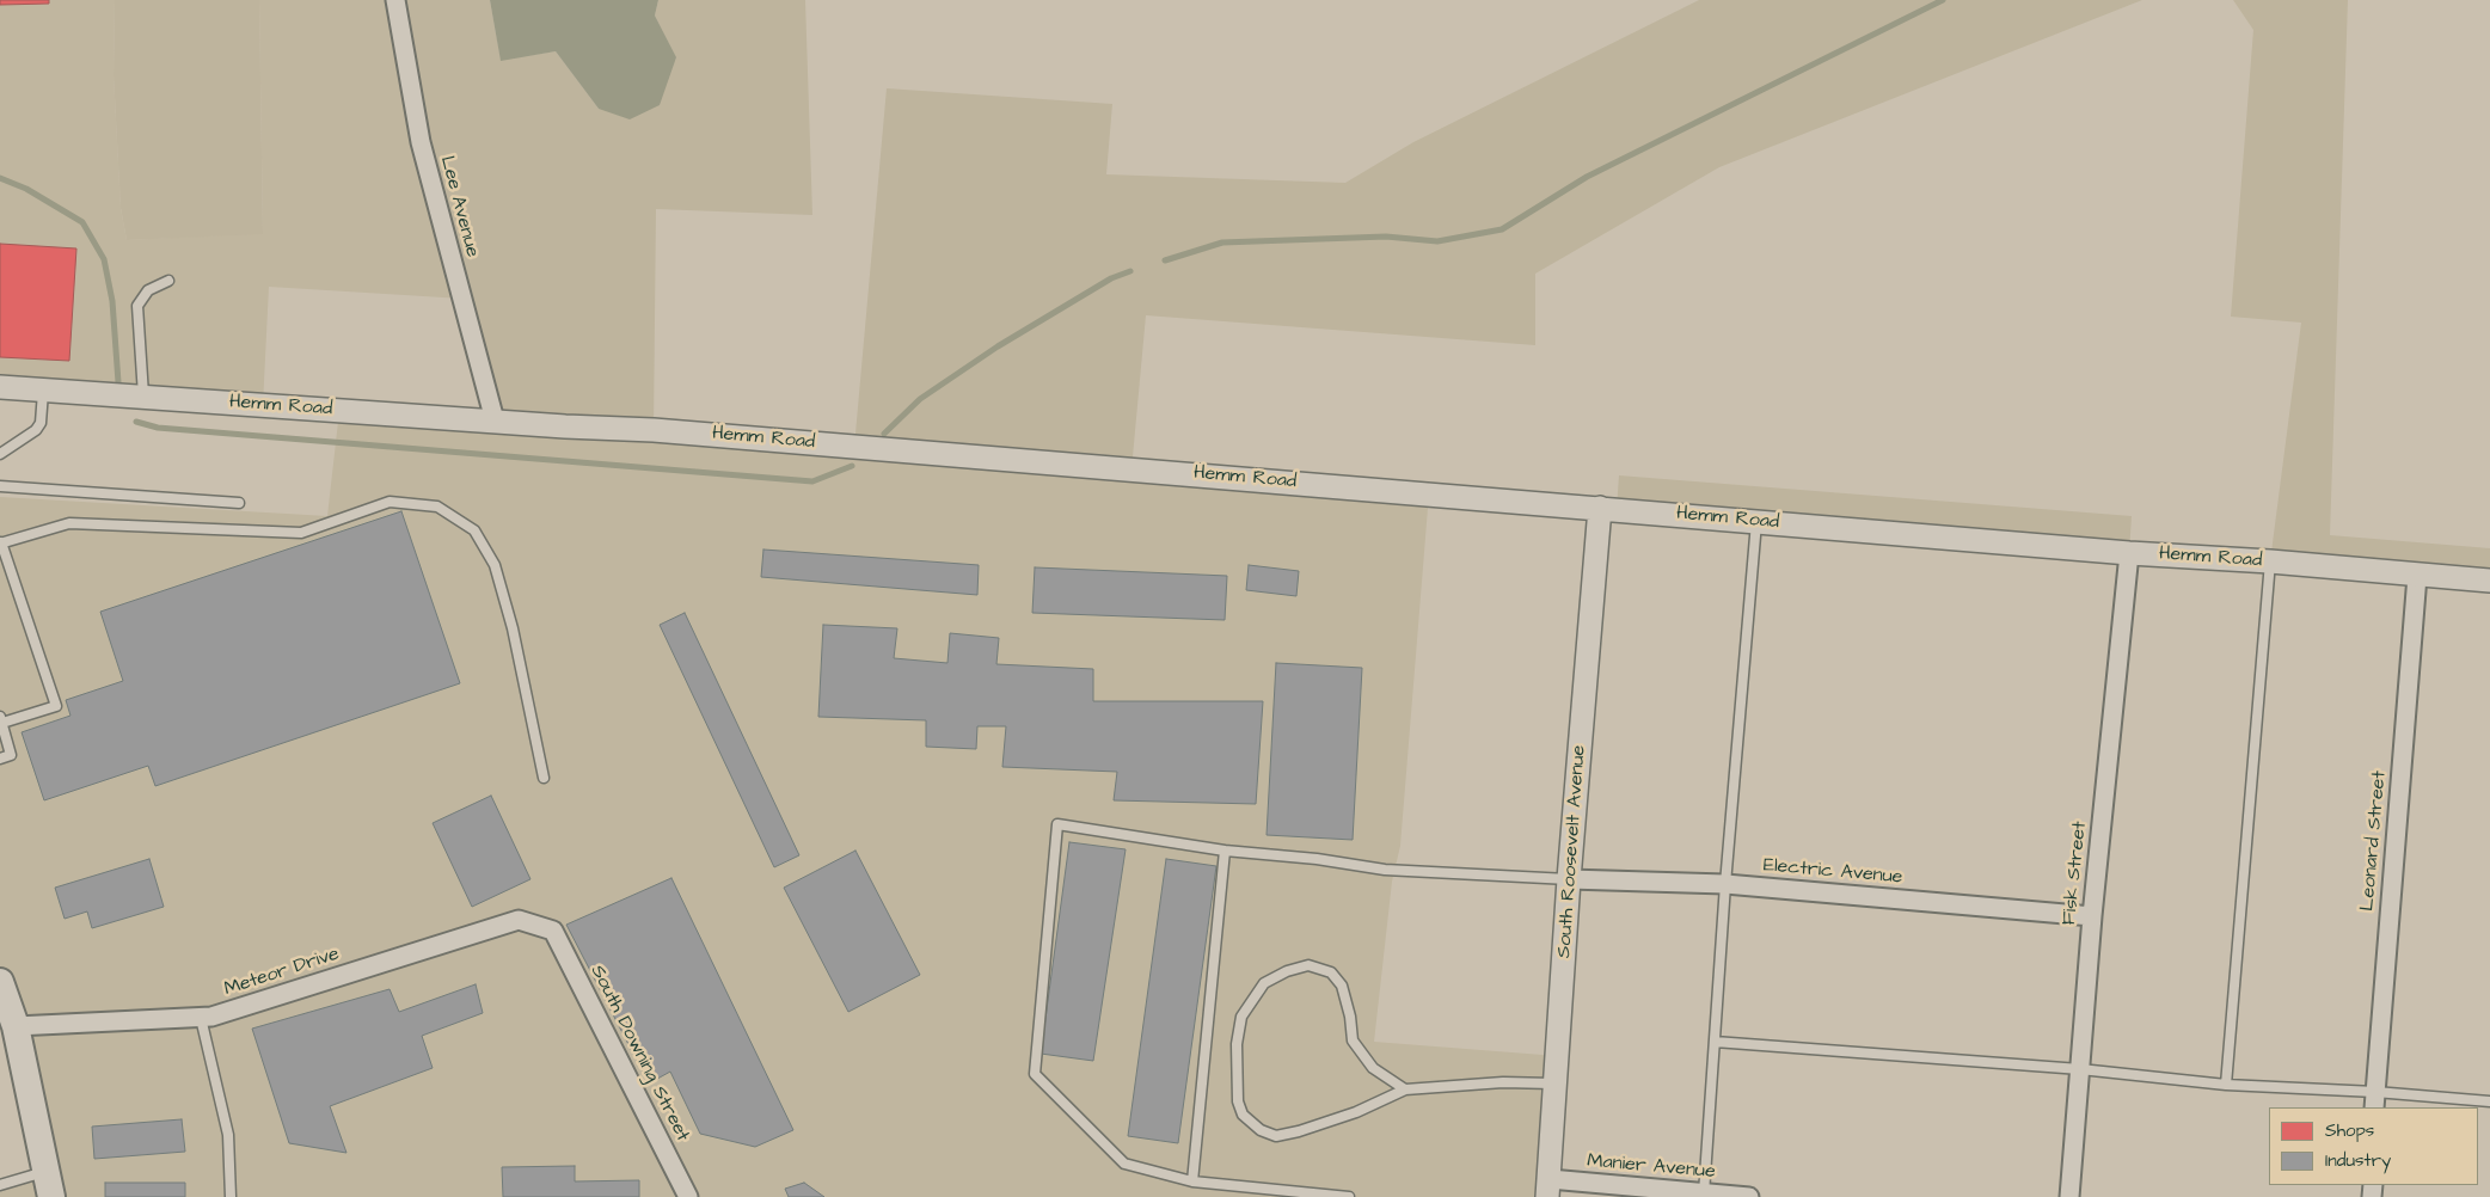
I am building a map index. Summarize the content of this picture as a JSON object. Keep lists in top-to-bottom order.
{
  "streets": {
    "street": [
      "Lee Avenue",
      "Hemm Road",
      "Leonard Street",
      "South Roosevelt Avenue",
      "Electric Avenue",
      "Fisk Street",
      "Meteor Drive",
      "South Downing Street",
      "Manier Avenue"
    ]
  },
  "crossings": [
    ["Lee Avenue", "Hemm Road"],
    ["Hemm Road", "Leonard Street"],
    ["Hemm Road", "South Roosevelt Avenue"],
    ["Hemm Road", "Fisk Street"],
    ["South Roosevelt Avenue", "Electric Avenue"],
    ["South Roosevelt Avenue", "Manier Avenue"],
    ["Electric Avenue", "Fisk Street"],
    ["Meteor Drive", "South Downing Street"]
  ],
  "legend": ["Shops", "Industry"]
}
